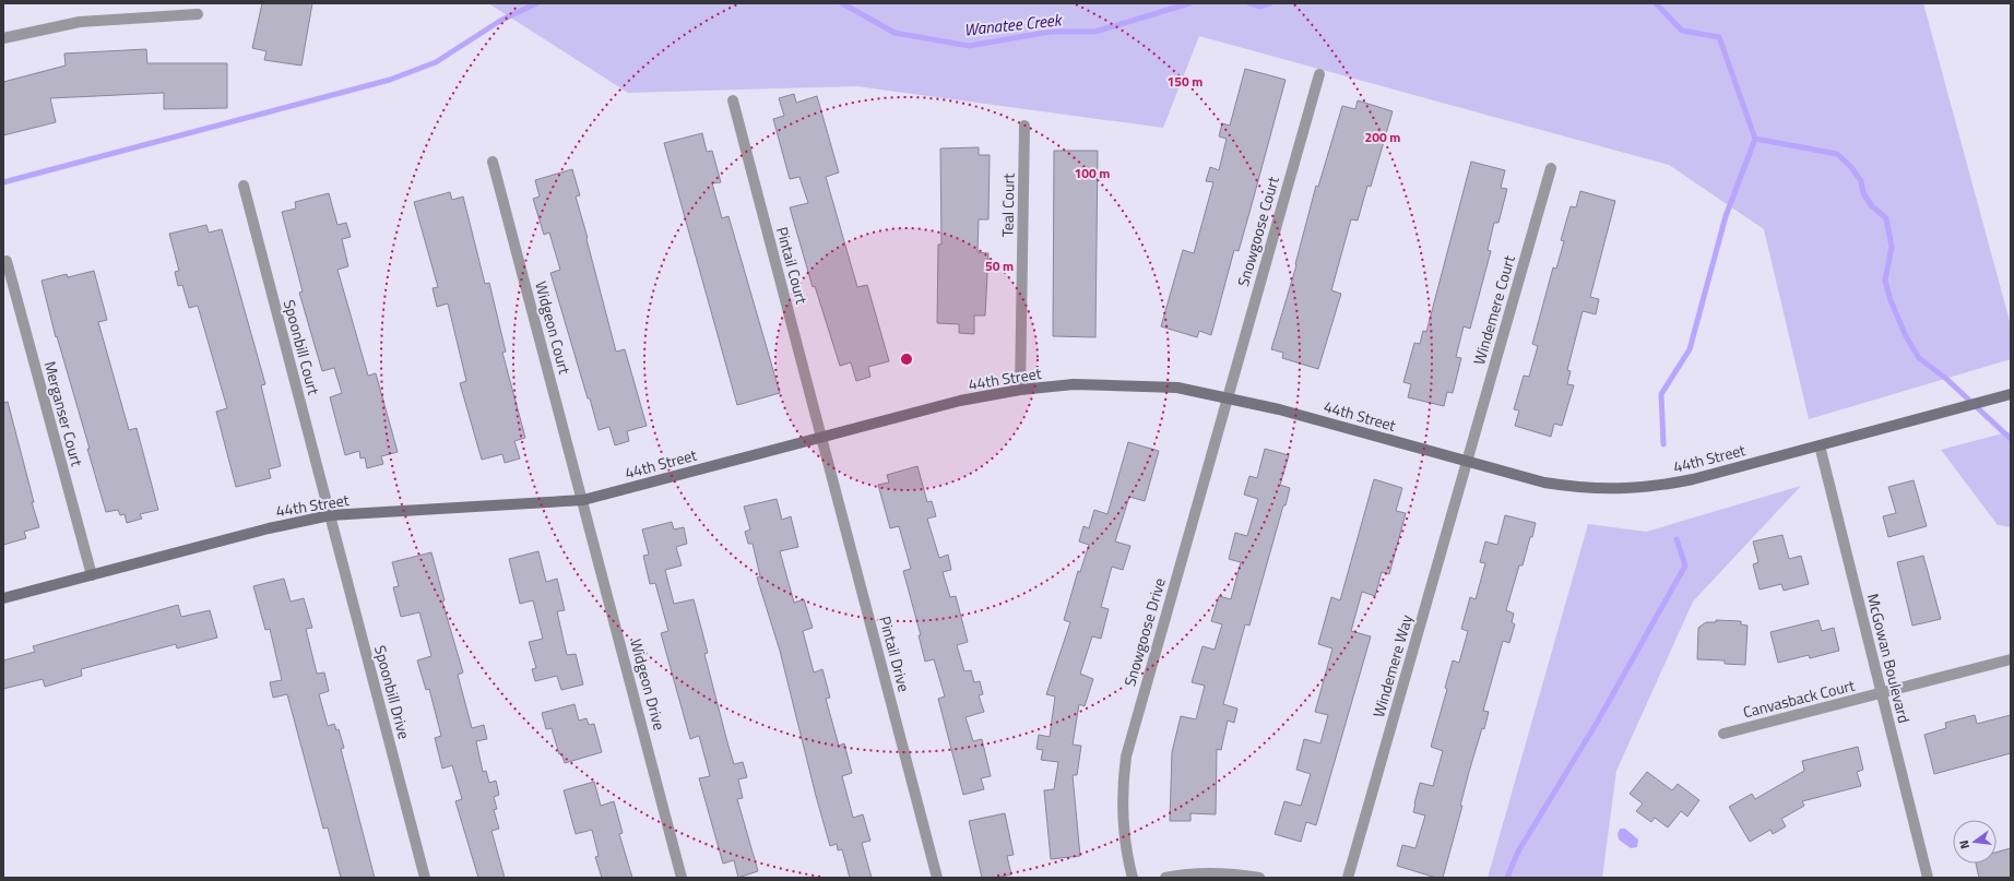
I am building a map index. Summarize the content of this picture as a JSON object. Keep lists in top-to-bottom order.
{
  "streets": {
    "street": [
      "Teal Court",
      "Snowgoose Court",
      "Pintail Court",
      "Windemere Court",
      "Widgeon Court",
      "Spoonbill Court",
      "44th Street",
      "Merganser Court",
      "Snowgoose Drive",
      "Pintail Drive",
      "McGowan Boulevard",
      "Windemere Way",
      "Widgeon Drive",
      "Spoonbill Drive",
      "Canvasback Court"
    ]
  },
  "crossings": [
    ["Teal Court", "44th Street"],
    ["Snowgoose Court", "44th Street"],
    ["Snowgoose Court", "Snowgoose Drive"],
    ["Pintail Court", "44th Street"],
    ["Pintail Court", "Pintail Drive"],
    ["Windemere Court", "44th Street"],
    ["Windemere Court", "Windemere Way"],
    ["Widgeon Court", "44th Street"],
    ["Widgeon Court", "Widgeon Drive"],
    ["Spoonbill Court", "44th Street"],
    ["Spoonbill Court", "Spoonbill Drive"],
    ["44th Street", "Merganser Court"],
    ["44th Street", "Snowgoose Drive"],
    ["44th Street", "Pintail Drive"],
    ["44th Street", "McGowan Boulevard"],
    ["44th Street", "Windemere Way"],
    ["44th Street", "Widgeon Drive"],
    ["44th Street", "Spoonbill Drive"],
    ["McGowan Boulevard", "Canvasback Court"]
  ],
  "water": ["Wanatee Creek"],
  "north": "left",
  "rings": [
    "150 m",
    "200 m",
    "100 m",
    "50 m"
  ]
}
